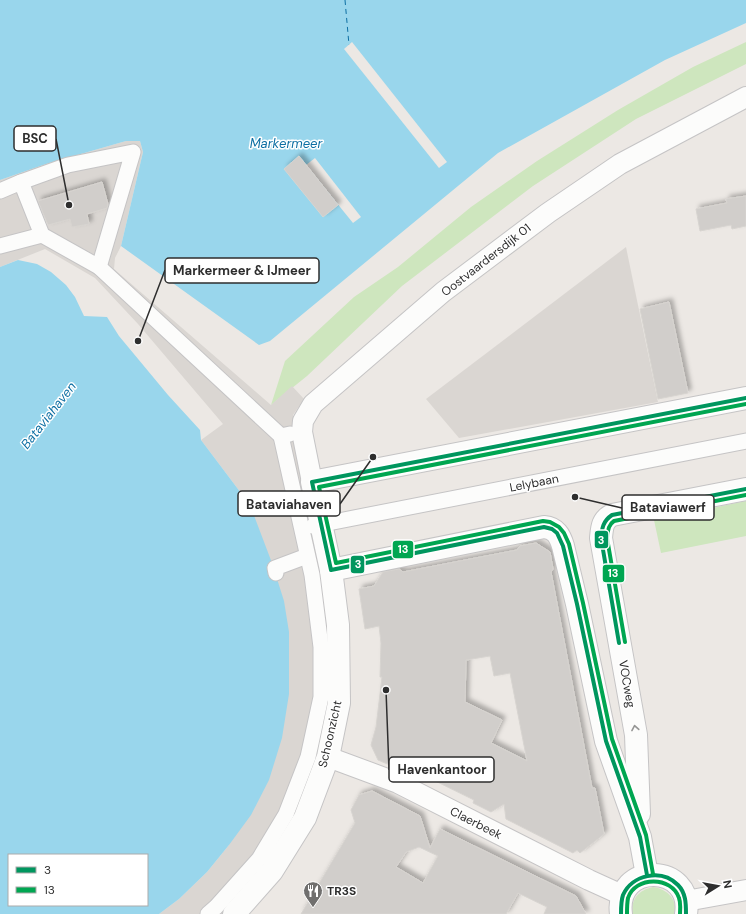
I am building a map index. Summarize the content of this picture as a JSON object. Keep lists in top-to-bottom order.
{
  "streets": {
    "street": [
      "Oostvaardersdijk 01",
      "Lelybaan",
      "VOCweg",
      "Schoonzicht",
      "Claerbeek"
    ]
  },
  "crossings": [
    ["Oostvaardersdijk 01", "Schoonzicht"],
    ["Lelybaan", "Schoonzicht"],
    ["VOCweg", "Schoonzicht"],
    ["Schoonzicht", "Claerbeek"]
  ],
  "water": ["Markermeer", "Bataviahaven"],
  "places": {
    "other": [
      "BSC",
      "Markermeer & IJmeer",
      "Bataviahaven",
      "Bataviawerf",
      "Havenkantoor"
    ],
    "restaurant": ["TR3S"]
  },
  "lines": ["transit line 3", "transit line 13"],
  "legend": ["3", "13"],
  "north": "right"
}
